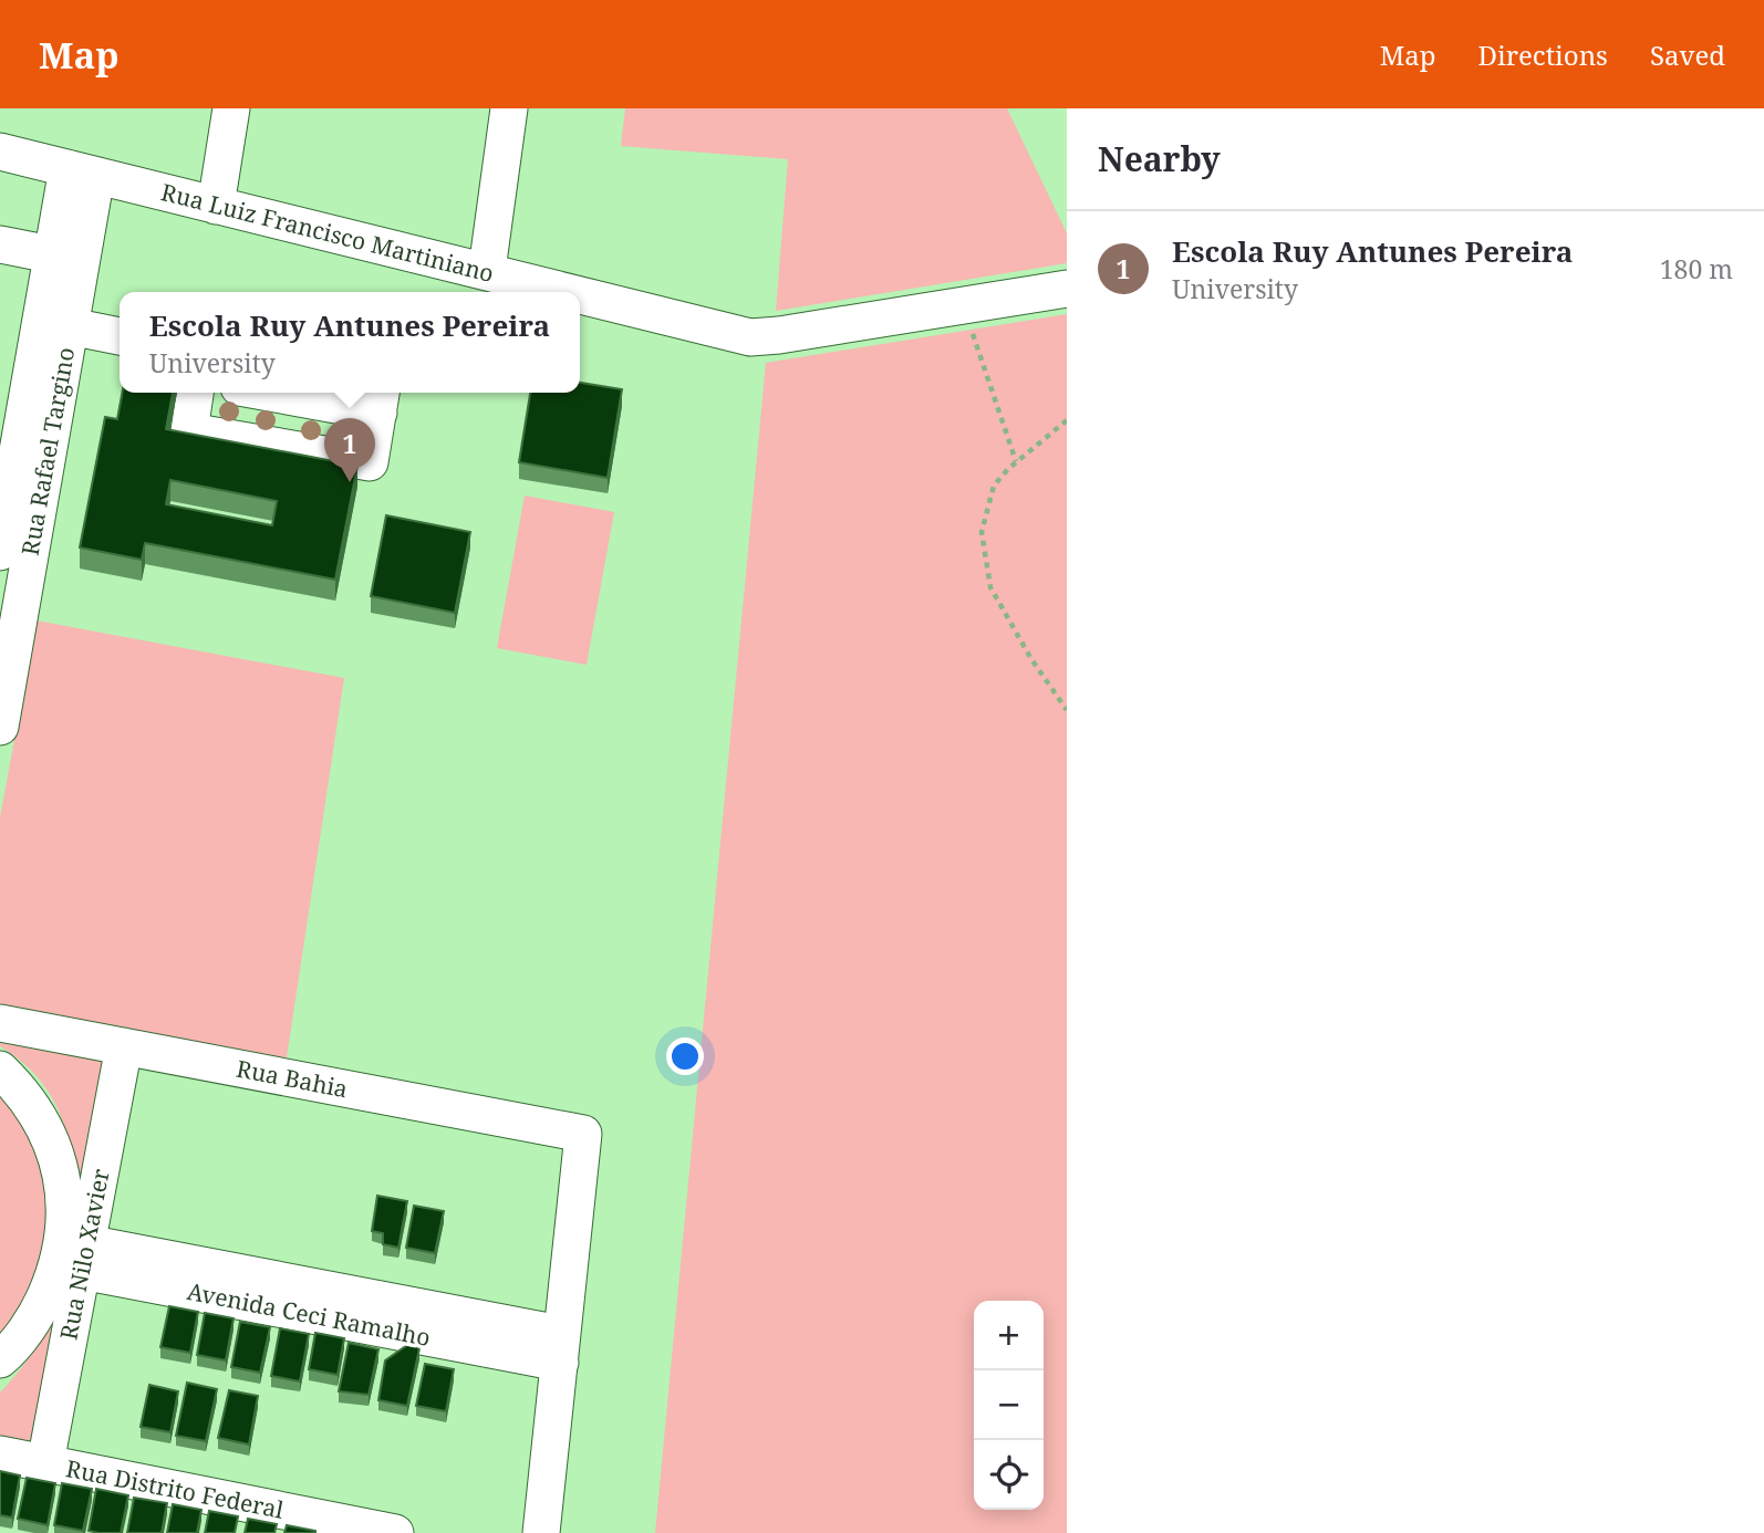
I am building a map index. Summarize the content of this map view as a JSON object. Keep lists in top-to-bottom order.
{
  "streets": {
    "street": [
      "Rua Luiz Francisco Martiniano",
      "Rua Rafael Targino",
      "Rua Bahia",
      "Rua Nilo Xavier",
      "Avenida Ceci Ramalho",
      "Rua Distrito Federal"
    ]
  },
  "crossings": [
    ["Rua Luiz Francisco Martiniano", "Rua Rafael Targino"],
    ["Rua Bahia", "Rua Nilo Xavier"],
    ["Rua Bahia", "Avenida Ceci Ramalho"],
    ["Rua Nilo Xavier", "Avenida Ceci Ramalho"],
    ["Rua Nilo Xavier", "Rua Distrito Federal"]
  ],
  "page": {
    "header": "Map",
    "nav": ["Map", "Directions", "Saved"],
    "heading": "Nearby",
    "list": [
      {
        "mark": "1",
        "name": "Escola Ruy Antunes Pereira",
        "note": "University",
        "value": "180 m"
      }
    ],
    "popup": ["Escola Ruy Antunes Pereira", "University"],
    "pins": "1",
    "map_buttons": ["+", "−"]
  }
}
